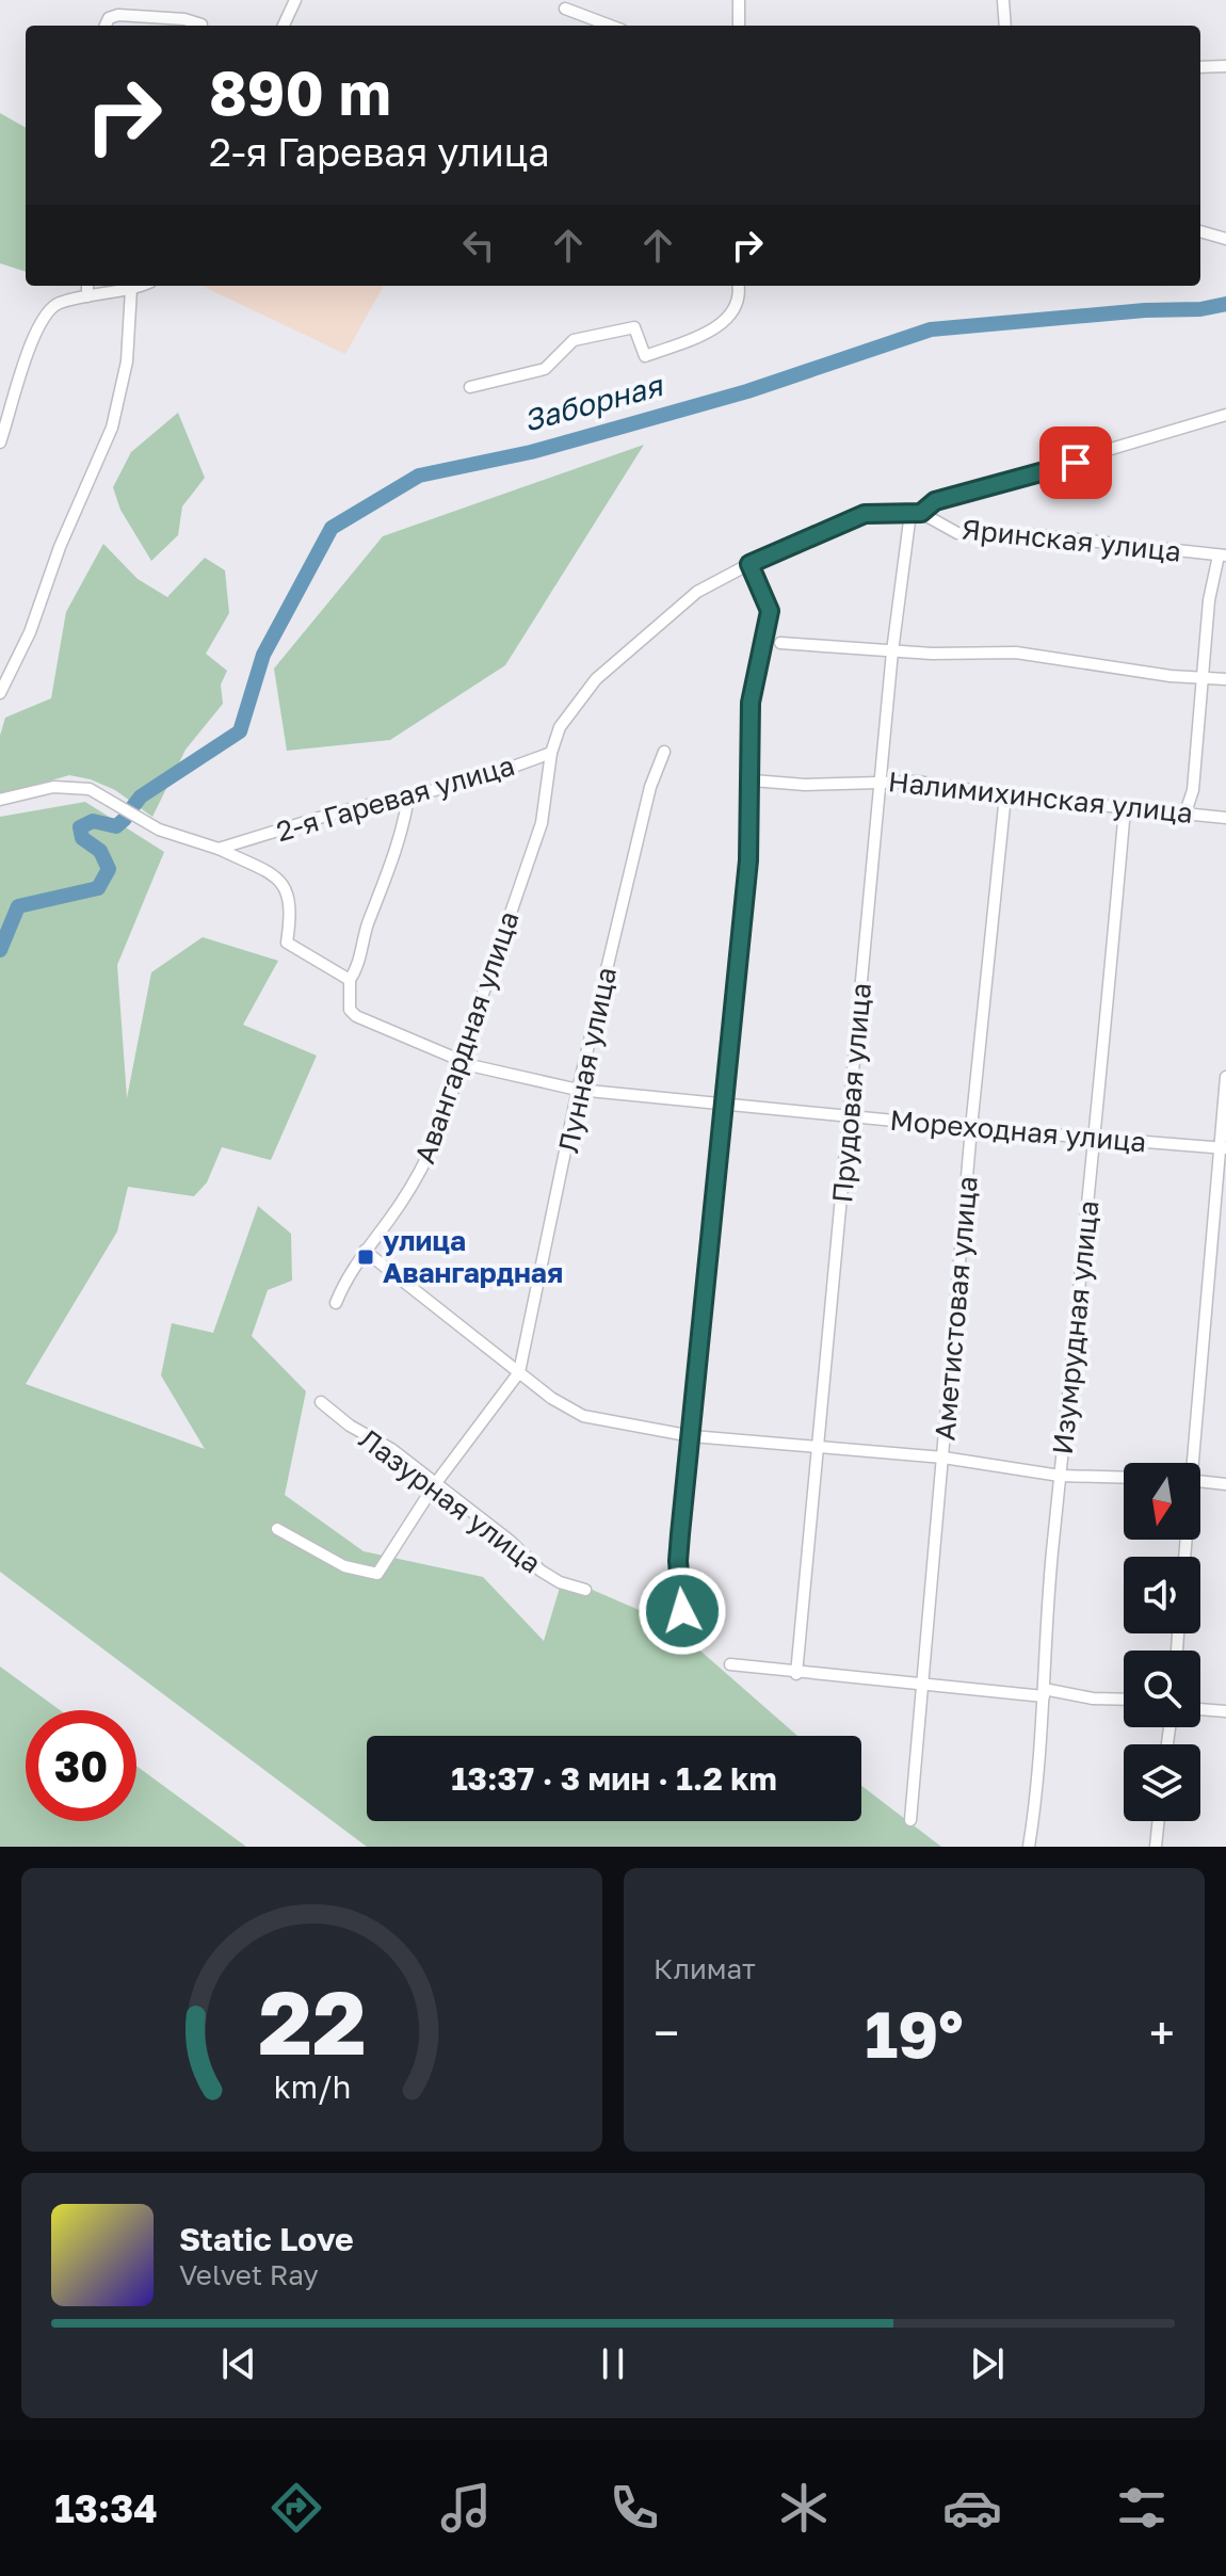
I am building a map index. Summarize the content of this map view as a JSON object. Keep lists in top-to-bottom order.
{
  "streets": {
    "street": [
      "Яринская улица",
      "Налимихинская улица",
      "2-я Гаревая улица",
      "Авангардная улица",
      "Лунная улица",
      "Прудовая улица",
      "Мореходная улица",
      "Аметистовая улица",
      "Изумрудная улица",
      "Лазурная улица"
    ]
  },
  "crossings": [
    ["Яринская улица", "2-я Гаревая улица"],
    ["Яринская улица", "Прудовая улица"],
    ["Налимихинская улица", "Прудовая улица"],
    ["Налимихинская улица", "Аметистовая улица"],
    ["Налимихинская улица", "Изумрудная улица"],
    ["2-я Гаревая улица", "Авангардная улица"],
    ["2-я Гаревая улица", "Прудовая улица"],
    ["Авангардная улица", "Мореходная улица"],
    ["Лунная улица", "Мореходная улица"],
    ["Прудовая улица", "Мореходная улица"],
    ["Мореходная улица", "Аметистовая улица"],
    ["Мореходная улица", "Изумрудная улица"]
  ],
  "water": ["Заборная"],
  "places": {
    "transit": ["улица Авангардная"]
  },
  "north": "bottom",
  "page": {
    "turn": ["890 m", "2-я Гаревая улица"],
    "limit": "30",
    "trip": "13:37 · 3 мин · 1.2 km",
    "tile": "Климат",
    "heat": ["−", "19°", "+"],
    "song": ["Static Love", "Velvet Ray"],
    "tabs": "13:34",
    "gauge": ["22", "km/h"]
  }
}
